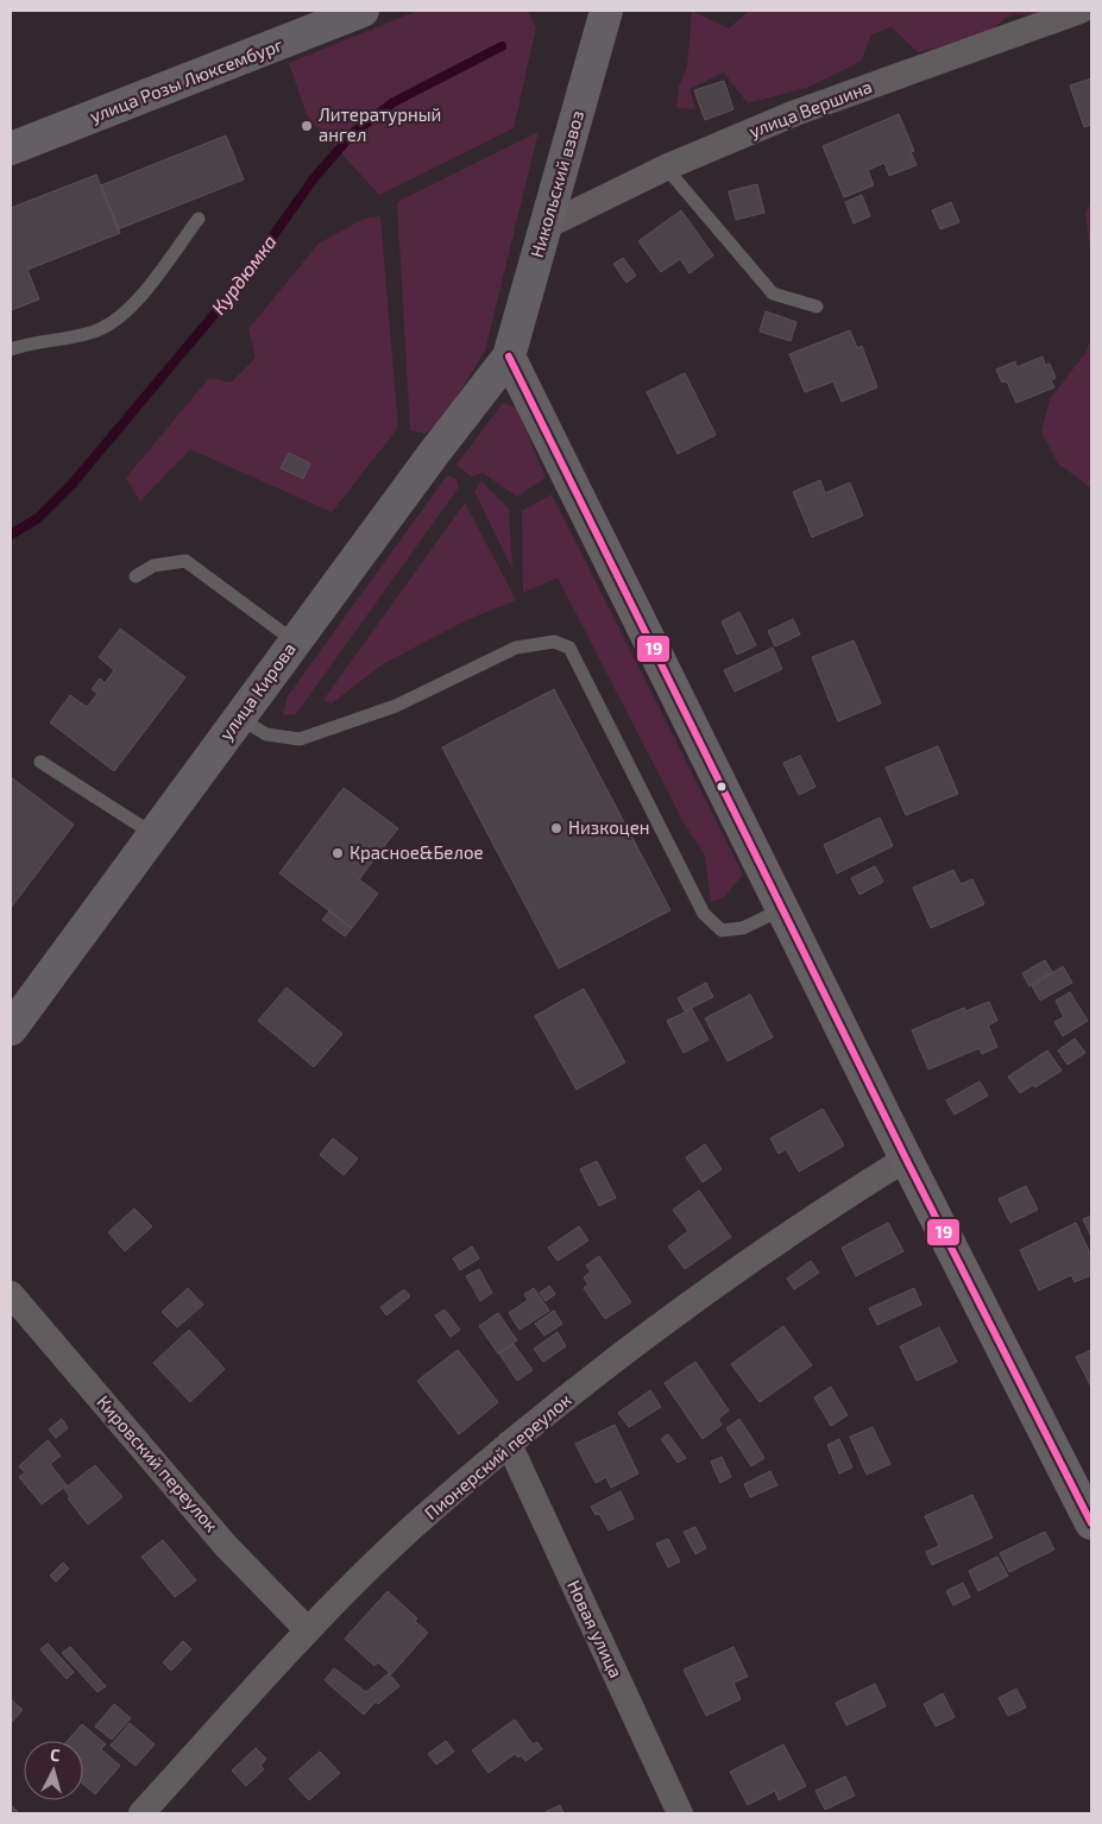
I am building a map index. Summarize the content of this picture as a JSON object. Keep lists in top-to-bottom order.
{
  "streets": {
    "main road": ["улица Розы Люксембург", "Никольский взвоз", "улица Кирова"],
    "street": [
      "улица Вершина",
      "Пионерский переулок",
      "Кировский переулок",
      "Новая улица"
    ]
  },
  "crossings": [
    ["улица Вершина", "Никольский взвоз"],
    ["Никольский взвоз", "улица Кирова"],
    ["Пионерский переулок", "Кировский переулок"],
    ["Пионерский переулок", "Новая улица"]
  ],
  "water": ["Курдюмка"],
  "places": ["Литературный ангел", "Низкоцен", "Красное&Белое"],
  "lines": ["transit line 19"],
  "north": "top"
}
